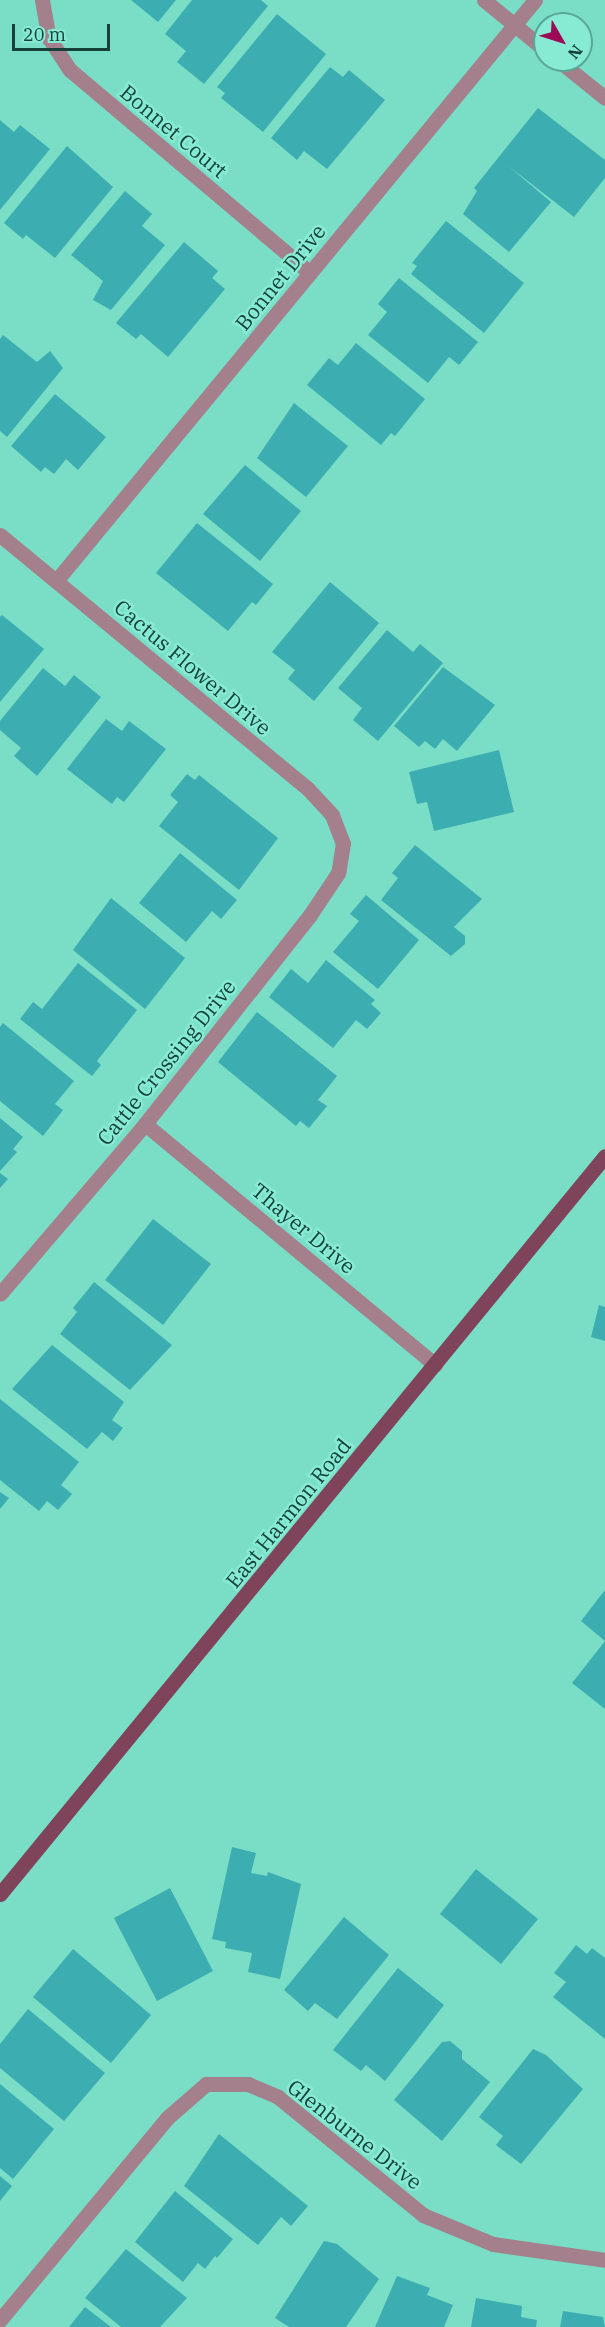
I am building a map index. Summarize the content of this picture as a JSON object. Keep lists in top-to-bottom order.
{
  "streets": {
    "main road": ["East Harmon Road"],
    "street": [
      "Bonnet Court",
      "Bonnet Drive",
      "Cactus Flower Drive",
      "Cattle Crossing Drive",
      "Thayer Drive",
      "Glenburne Drive"
    ]
  },
  "crossings": [
    ["Bonnet Court", "Bonnet Drive"],
    ["Bonnet Drive", "Cactus Flower Drive"],
    ["Cactus Flower Drive", "Cattle Crossing Drive"],
    ["Cattle Crossing Drive", "Thayer Drive"],
    ["Thayer Drive", "East Harmon Road"]
  ],
  "scale_bar": "20 m",
  "north": "bottom right"
}
